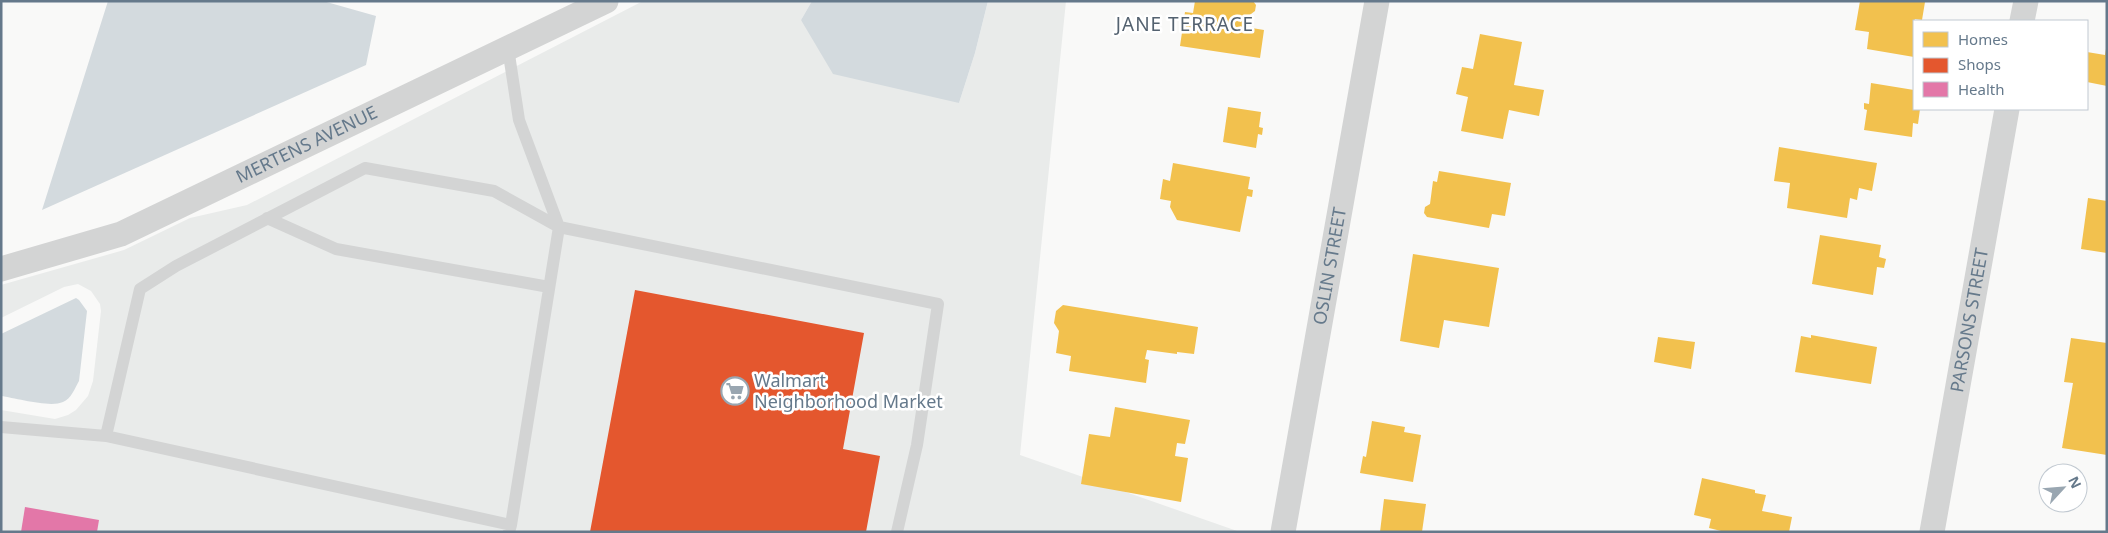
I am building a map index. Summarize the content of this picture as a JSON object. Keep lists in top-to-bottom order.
{
  "streets": {
    "street": ["MERTENS AVENUE", "OSLIN STREET", "PARSONS STREET"]
  },
  "districts": ["JANE TERRACE"],
  "places": {
    "supermarket": ["Walmart Neighborhood Market"]
  },
  "legend": ["Homes", "Shops", "Health"],
  "north": "top right"
}
